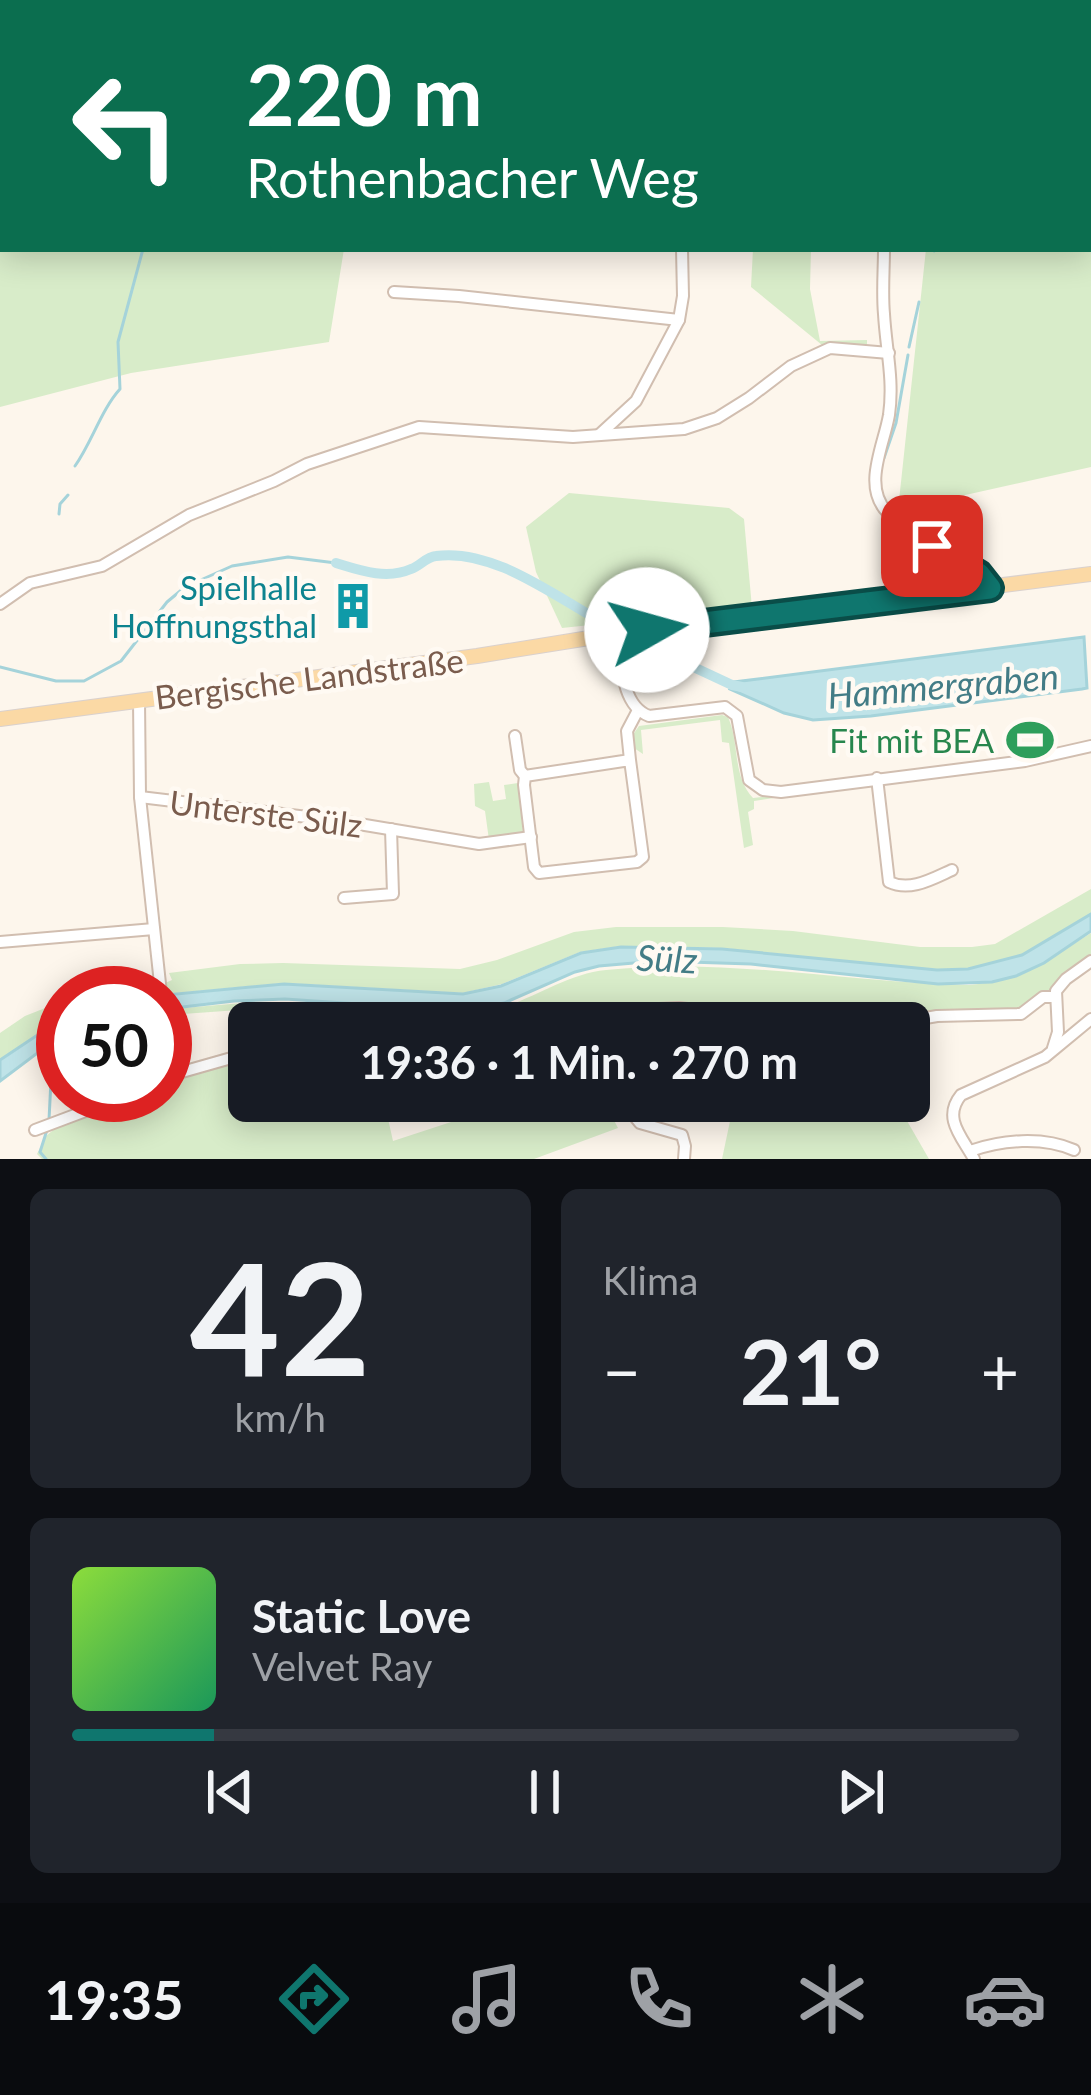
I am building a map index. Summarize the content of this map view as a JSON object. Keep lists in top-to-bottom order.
{
  "streets": {
    "main road": ["Bergische Landstraße"],
    "street": ["Unterste Sülz"]
  },
  "water": ["Hammergraben", "Sülz"],
  "places": {
    "building": ["Spielhalle Hoffnungsthal"],
    "sports": ["Fit mit BEA"]
  },
  "page": {
    "turn": ["220 m", "Rothenbacher Weg"],
    "limit": "50",
    "trip": "19:36 · 1 Min. · 270 m",
    "tile": [
      ["42", "km/h"],
      "Klima"
    ],
    "heat": ["−", "21°", "+"],
    "song": ["Static Love", "Velvet Ray"],
    "tabs": "19:35"
  }
}
